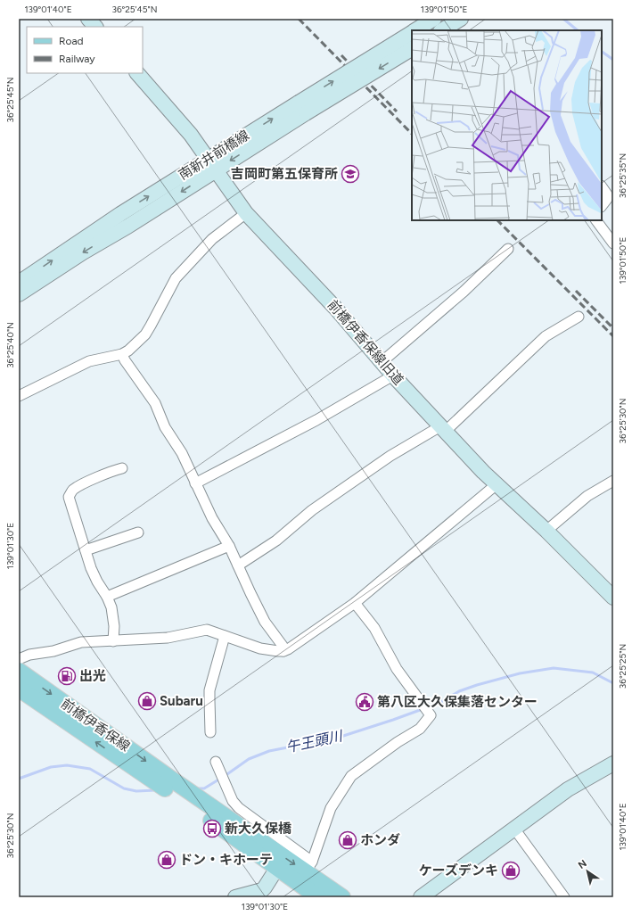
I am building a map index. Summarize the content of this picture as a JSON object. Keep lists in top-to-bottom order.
{
  "streets": {
    "main road": ["前橋伊香保線"],
    "street": ["南新井前橋線", "前橋伊香保線旧道"]
  },
  "crossings": [
    ["南新井前橋線", "前橋伊香保線旧道"]
  ],
  "water": ["午王頭川"],
  "places": {
    "school or university": ["吉岡町第五保育所"],
    "fuel station": ["出光"],
    "shop": [
      "Subaru",
      "ホンダ",
      "ドン・キホーテ",
      "ケーズデンキ"
    ],
    "public building": ["第八区大久保集落センター"],
    "bus stop": ["新大久保橋"]
  },
  "legend": ["Road", "Railway"],
  "north": "top left",
  "coordinates": [
    "139°01'40\"E",
    "36°25'45\"N",
    "139°01'50\"E",
    "36°25'35\"N",
    "36°25'40\"N",
    "36°25'30\"N",
    "139°01'30\"E",
    "36°25'25\"N"
  ]
}
